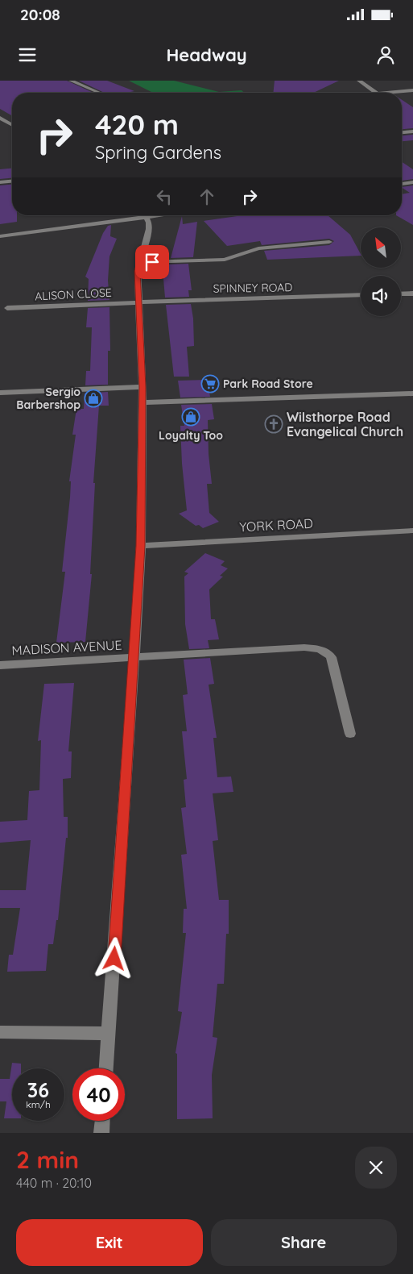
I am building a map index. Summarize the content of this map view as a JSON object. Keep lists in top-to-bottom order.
{
  "streets": {
    "street": [
      "SPINNEY ROAD",
      "ALISON CLOSE",
      "YORK ROAD",
      "MADISON AVENUE"
    ]
  },
  "crossings": [
    ["SPINNEY ROAD", "ALISON CLOSE"]
  ],
  "places": {
    "supermarket": ["Park Road Store"],
    "shop": ["Sergio Barbershop", "Loyalty Too"],
    "church": ["Wilsthorpe Road Evangelical Church"]
  },
  "north": "top left",
  "page": {
    "status": "20:08",
    "header": "Headway",
    "turn": ["420 m", "Spring Gardens"],
    "speed": "36 km/h",
    "limit": "40",
    "heading": ["2 min", "440 m · 20:10"],
    "buttons": ["Exit", "Share"]
  }
}
